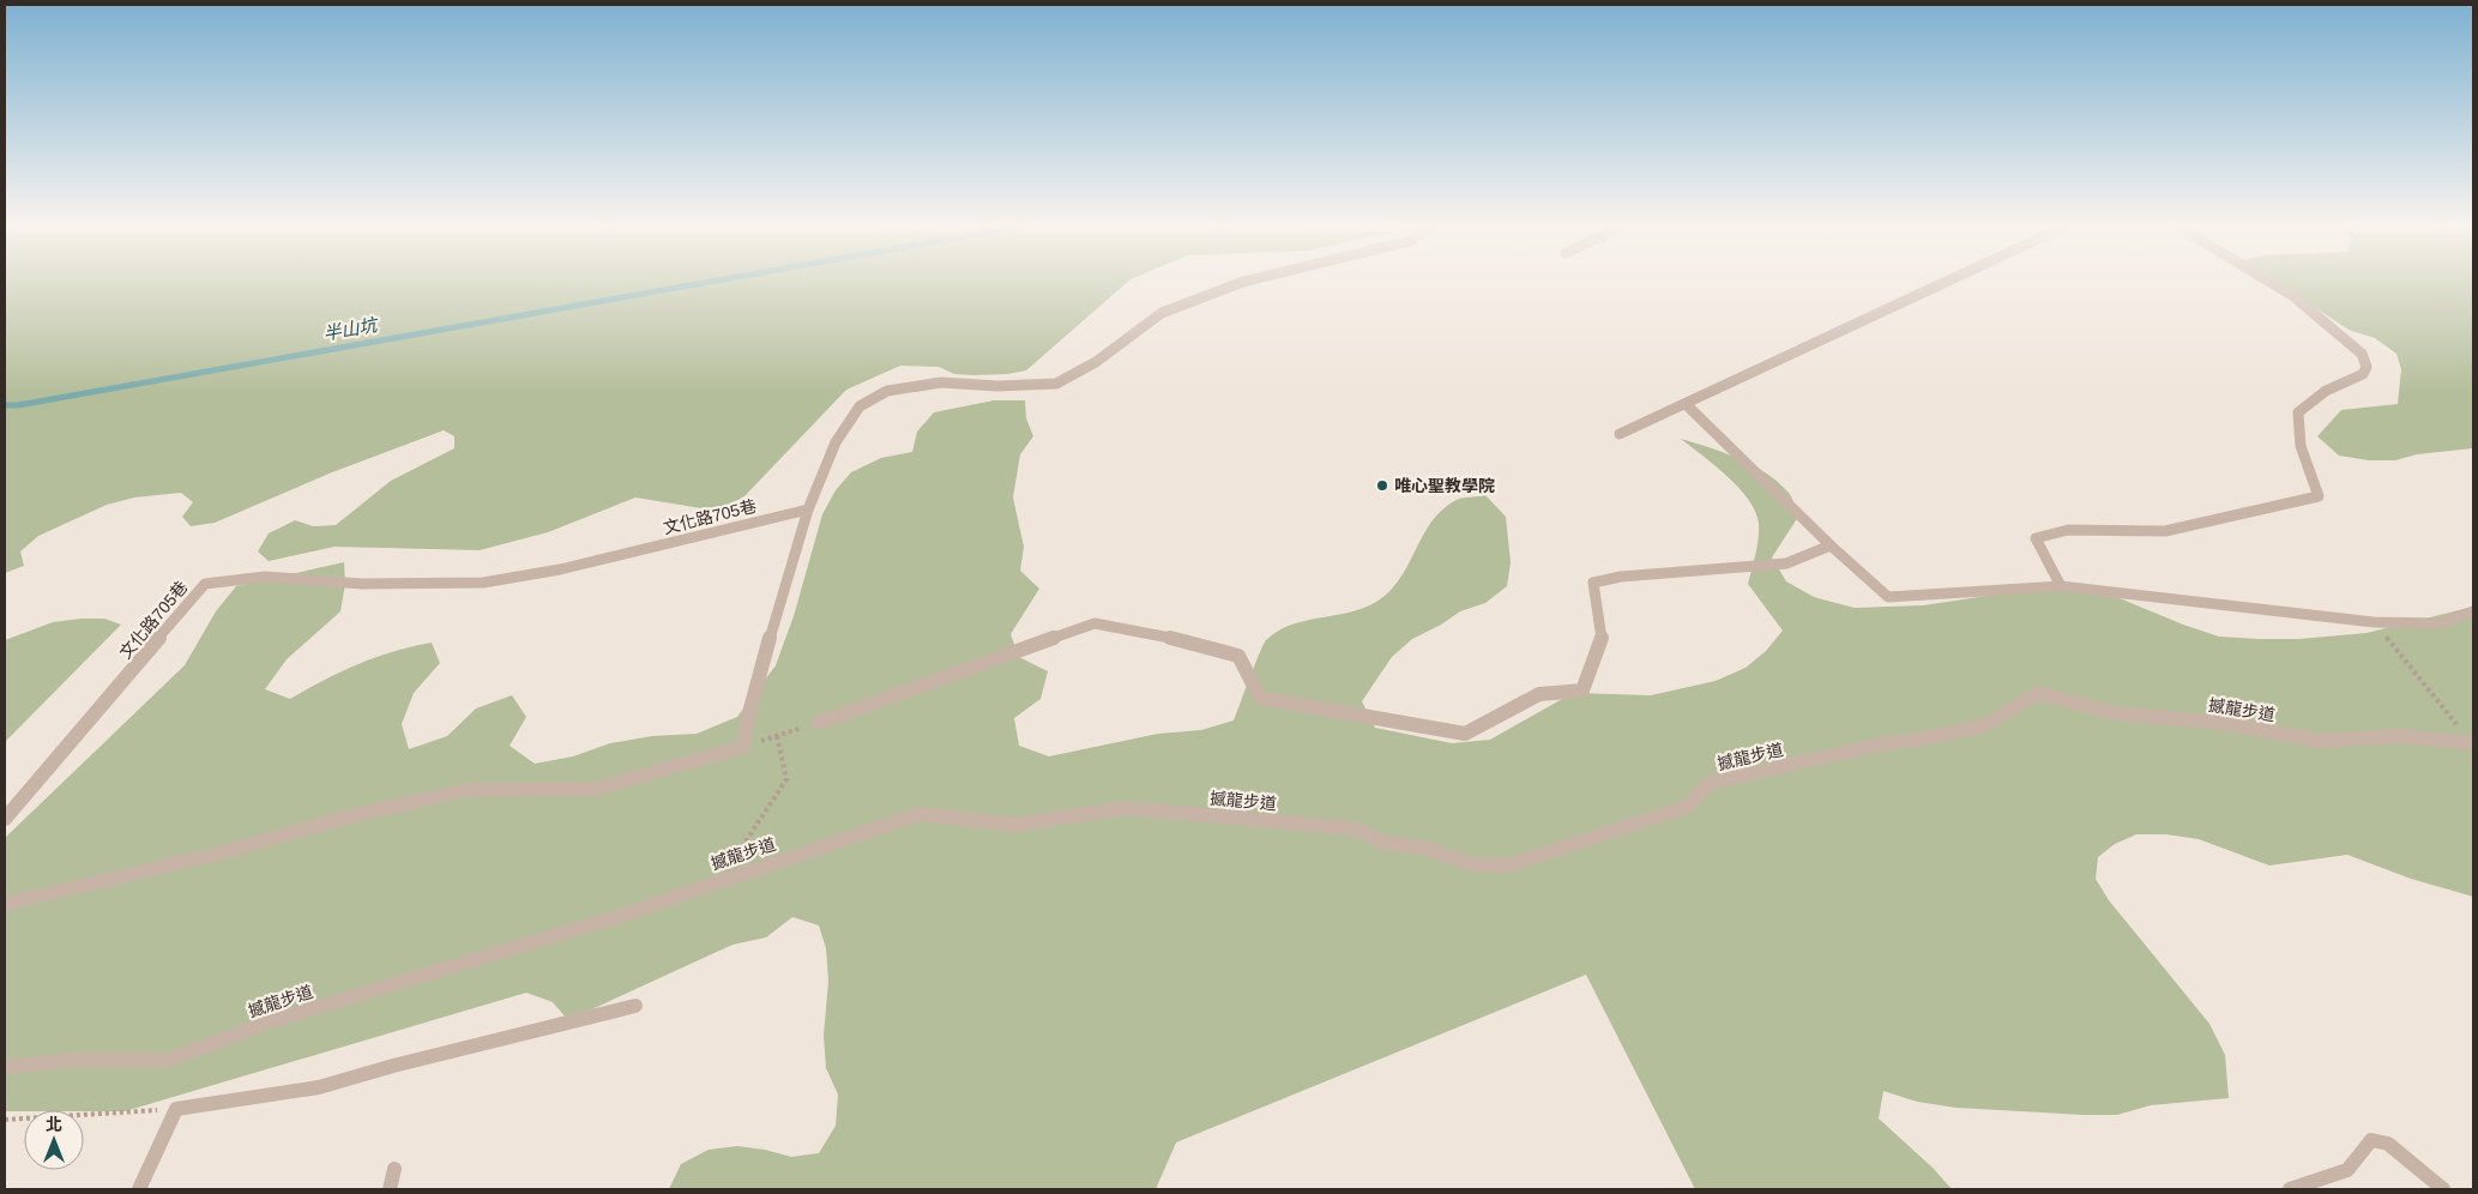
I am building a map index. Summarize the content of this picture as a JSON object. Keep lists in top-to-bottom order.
{
  "streets": {
    "lane": ["文化路705巷", "撼龍步道"]
  },
  "water": ["半山坑"],
  "places": ["唯心聖教學院"],
  "north": "top"
}
